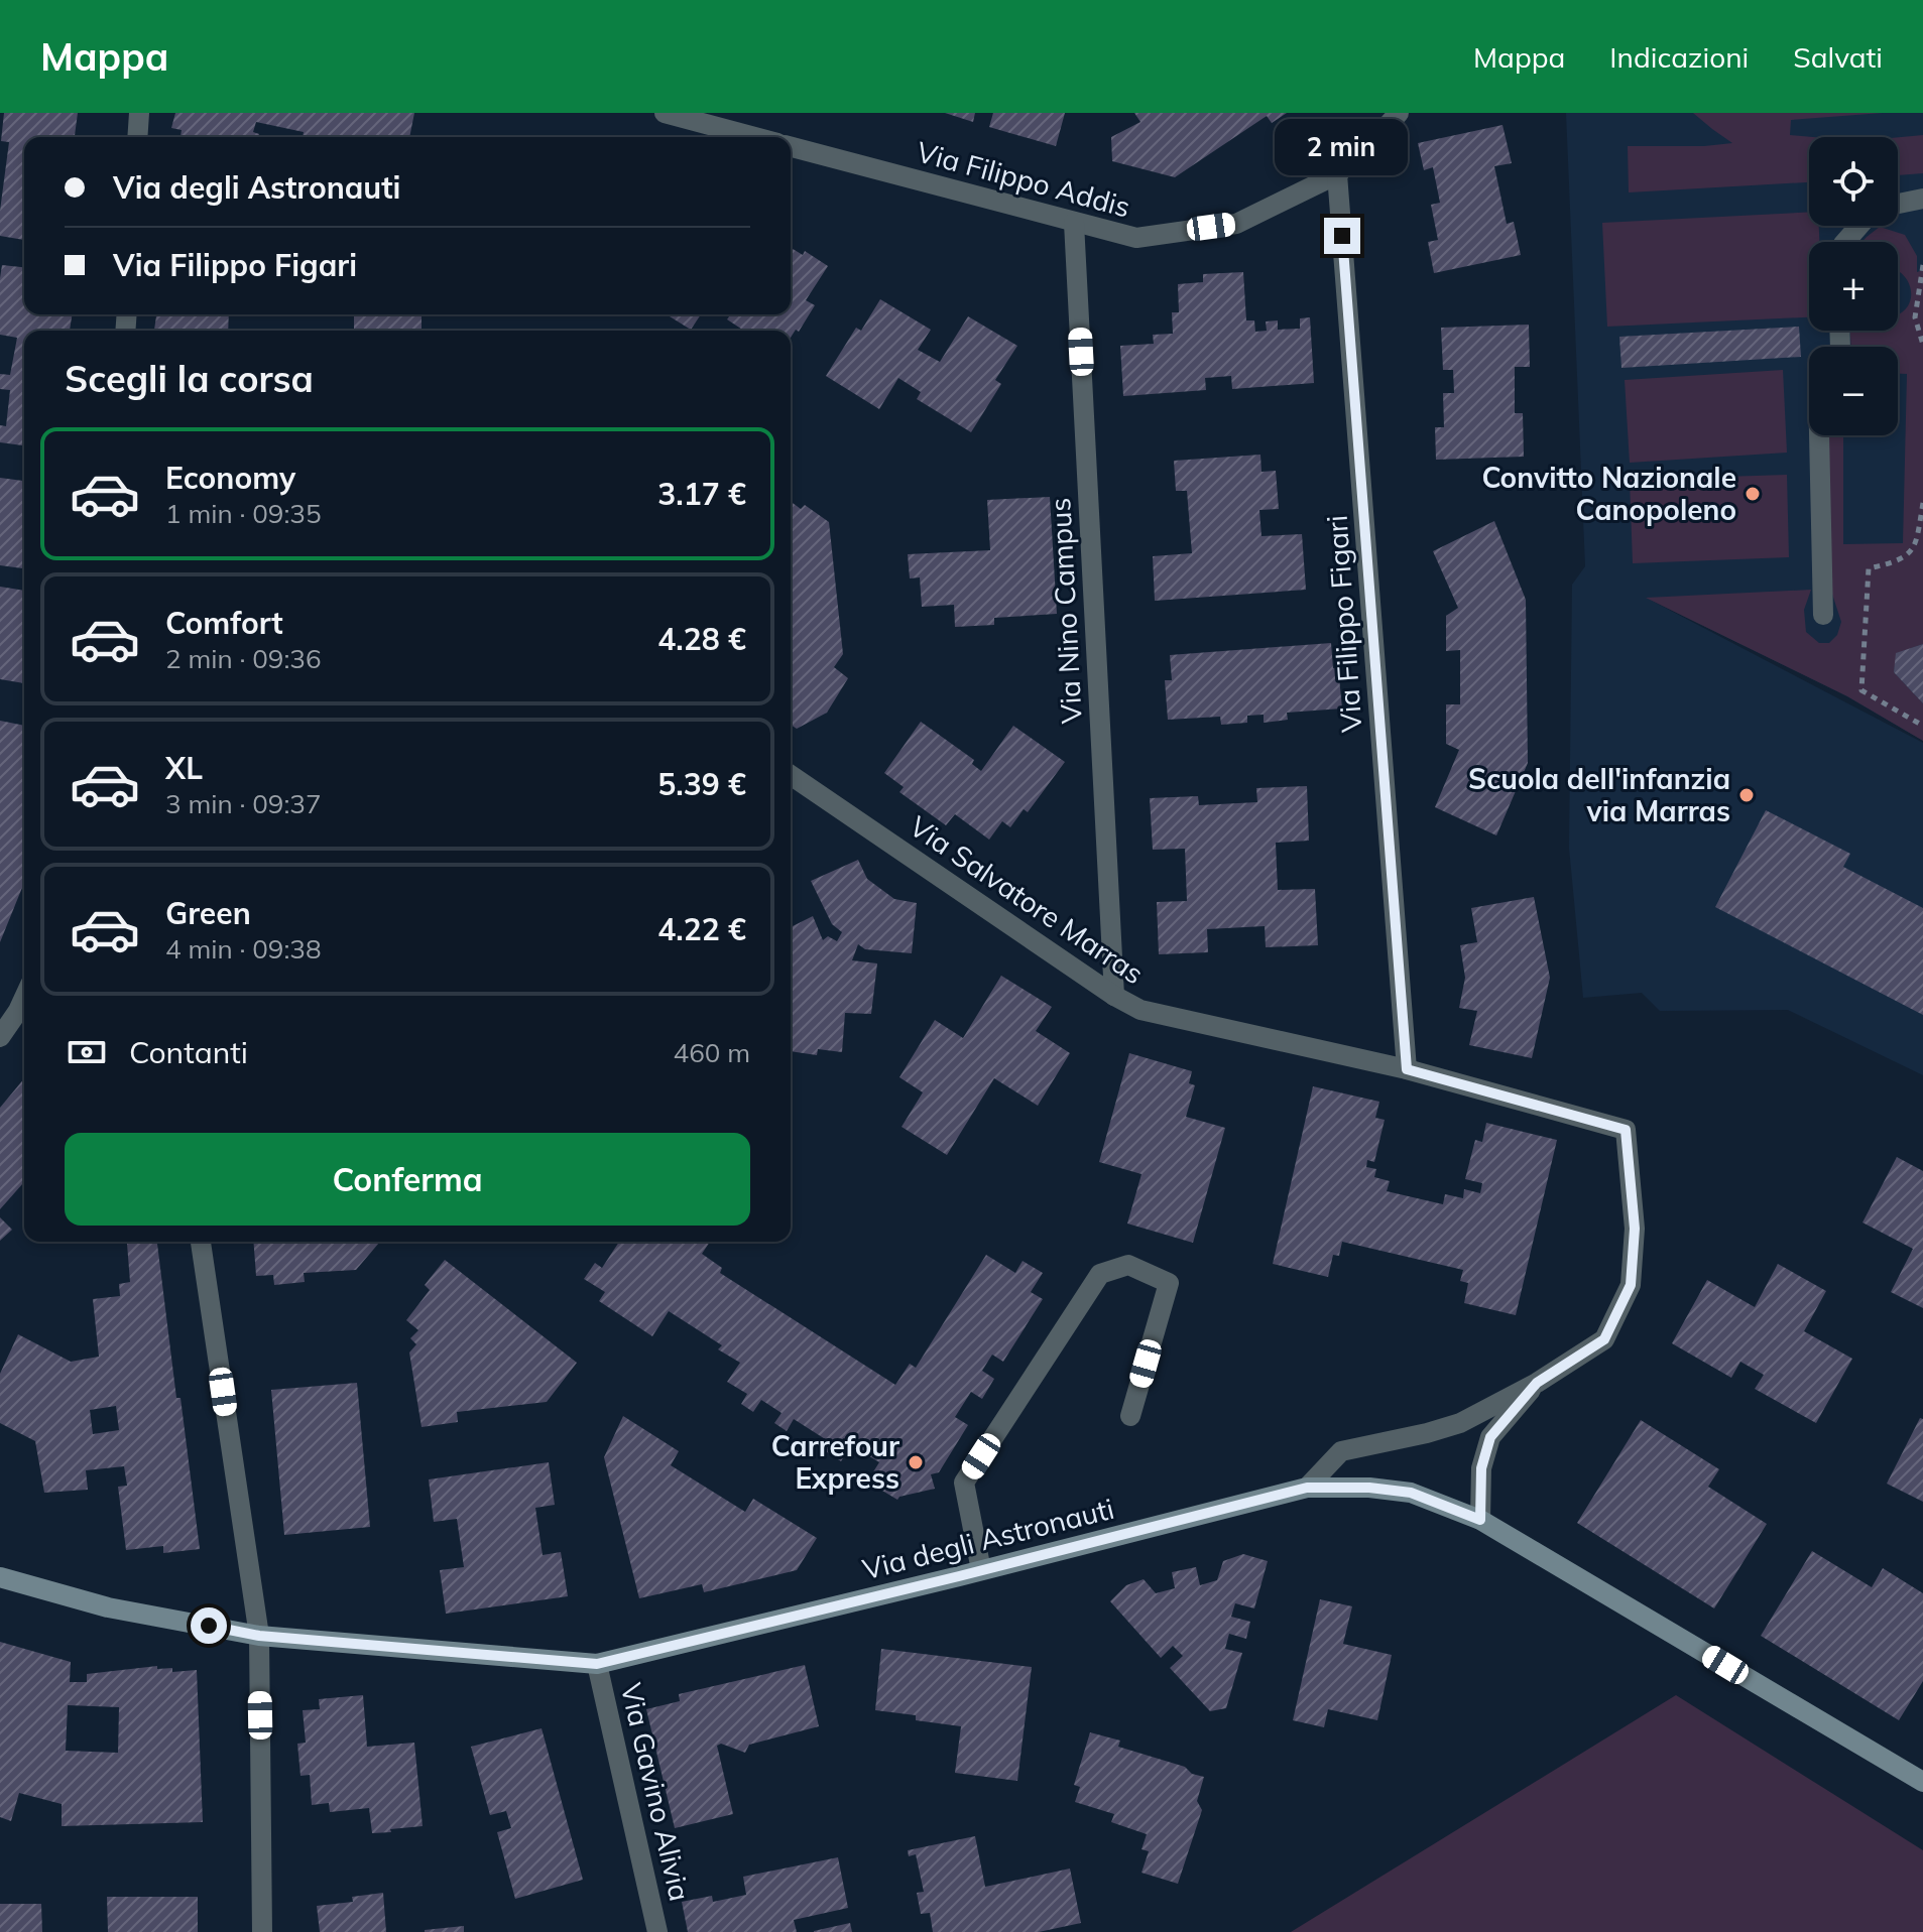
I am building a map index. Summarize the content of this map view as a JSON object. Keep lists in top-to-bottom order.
{
  "streets": {
    "main road": ["Via degli Astronauti"],
    "street": [
      "Via Filippo Addis",
      "Via Nino Campus",
      "Via Filippo Figari",
      "Via Salvatore Marras",
      "Via Gavino Alivia"
    ]
  },
  "crossings": [
    ["Via Filippo Addis", "Via Nino Campus"],
    ["Via Filippo Addis", "Via Filippo Figari"],
    ["Via Nino Campus", "Via Salvatore Marras"],
    ["Via Filippo Figari", "Via Salvatore Marras"],
    ["Via Salvatore Marras", "Via degli Astronauti"],
    ["Via degli Astronauti", "Via Gavino Alivia"]
  ],
  "places": ["Convitto Nazionale Canopoleno", "Scuola dell'infanzia via Marras", "Carrefour Express"],
  "page": {
    "header": "Mappa",
    "nav": ["Mappa", "Indicazioni", "Salvati"],
    "bubble": "2 min",
    "map_buttons": ["+", "−"],
    "banner": ["Via degli Astronauti", "Via Filippo Figari"],
    "heading": "Scegli la corsa",
    "list": [
      {
        "name": "Economy",
        "note": "1 min · 09:35",
        "value": "3.17 €"
      },
      {
        "name": "Comfort",
        "note": "2 min · 09:36",
        "value": "4.28 €"
      },
      {
        "name": "XL",
        "note": "3 min · 09:37",
        "value": "5.39 €"
      },
      {
        "name": "Green",
        "note": "4 min · 09:38",
        "value": "4.22 €"
      }
    ],
    "pay": ["Contanti", "460 m"],
    "buttons": "Conferma"
  }
}
